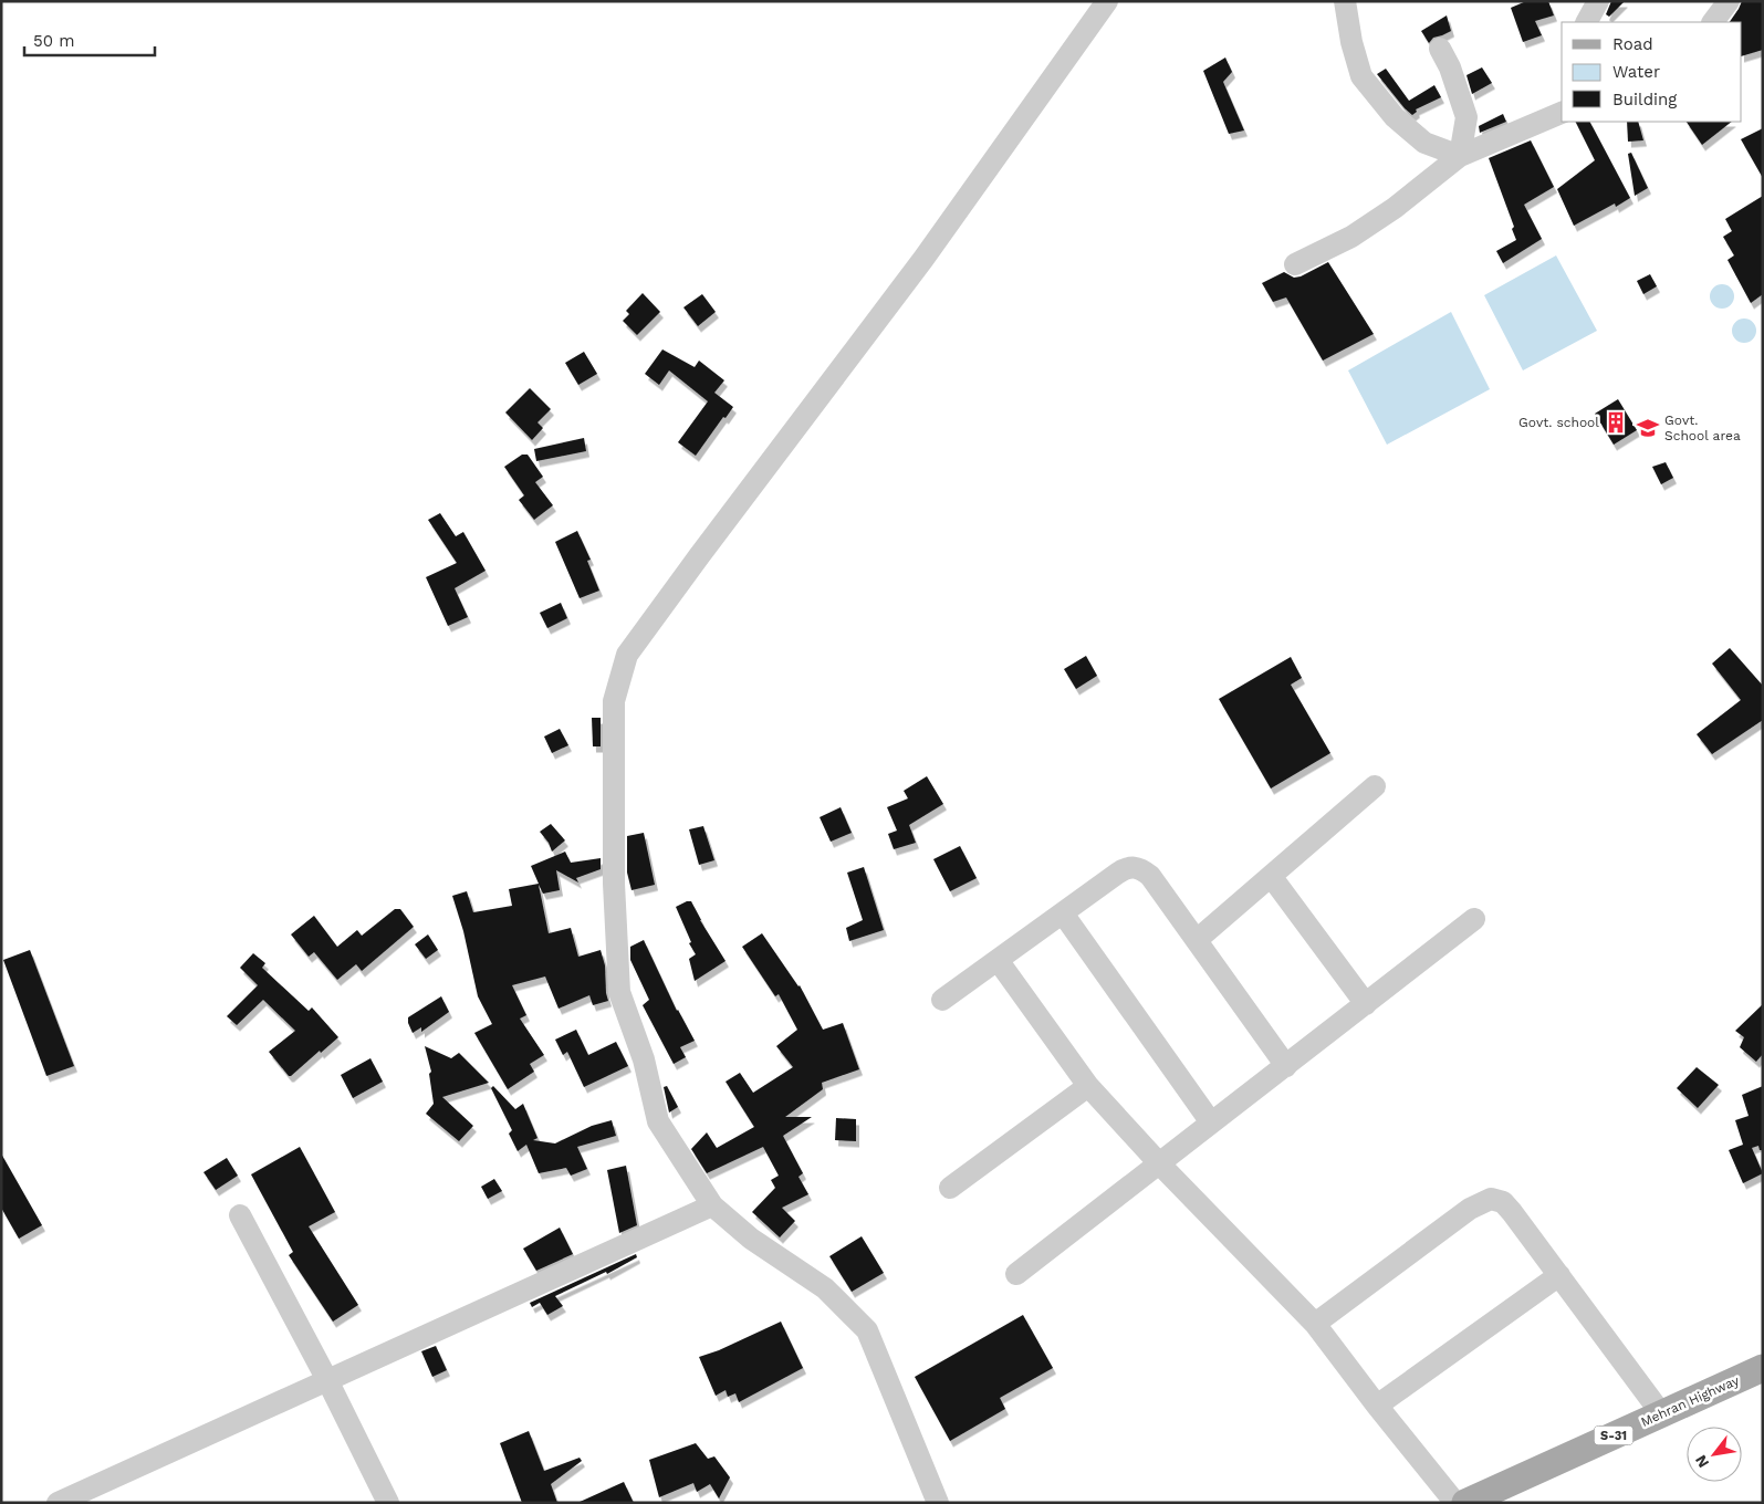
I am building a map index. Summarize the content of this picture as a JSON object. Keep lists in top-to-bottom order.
{
  "streets": {
    "main road": ["Mehran Highway", "S-31"]
  },
  "places": {
    "building": ["Govt. school"],
    "school or university": ["Govt. School area"]
  },
  "legend": ["Road", "Water", "Building"],
  "scale_bar": "50 m",
  "north": "bottom left"
}
